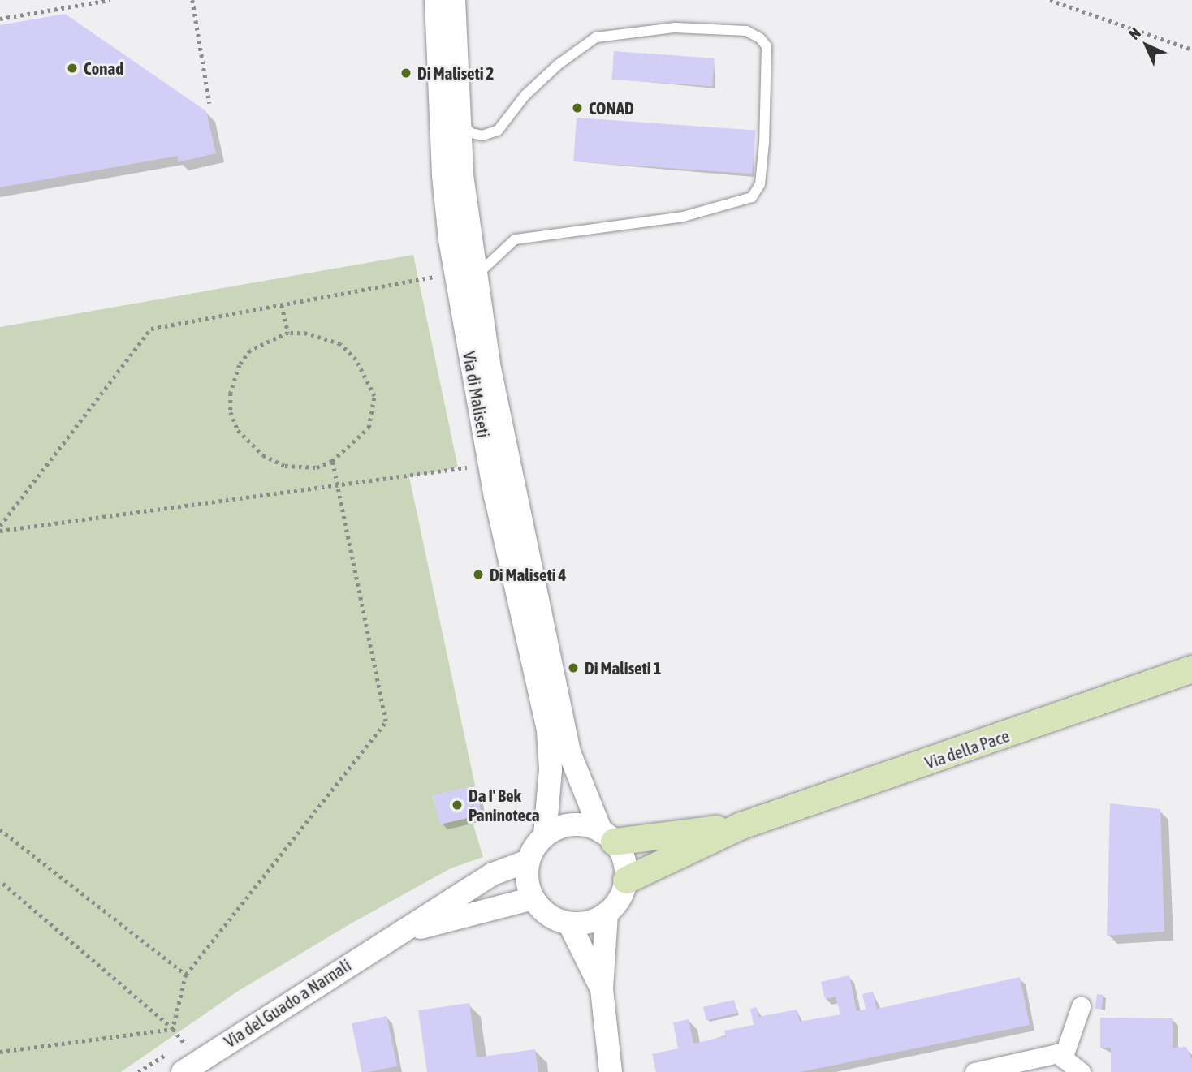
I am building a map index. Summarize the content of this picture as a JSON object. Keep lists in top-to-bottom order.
{
  "streets": {
    "main road": ["Via della Pace"],
    "street": ["Via di Maliseti", "Via del Guado a Narnali"]
  },
  "crossings": [
    ["Via di Maliseti", "Via del Guado a Narnali"]
  ],
  "places": [
    "Conad",
    "Di Maliseti 2",
    "CONAD",
    "Di Maliseti 4",
    "Di Maliseti 1",
    "Da I' Bek Paninoteca"
  ],
  "north": "top left"
}
